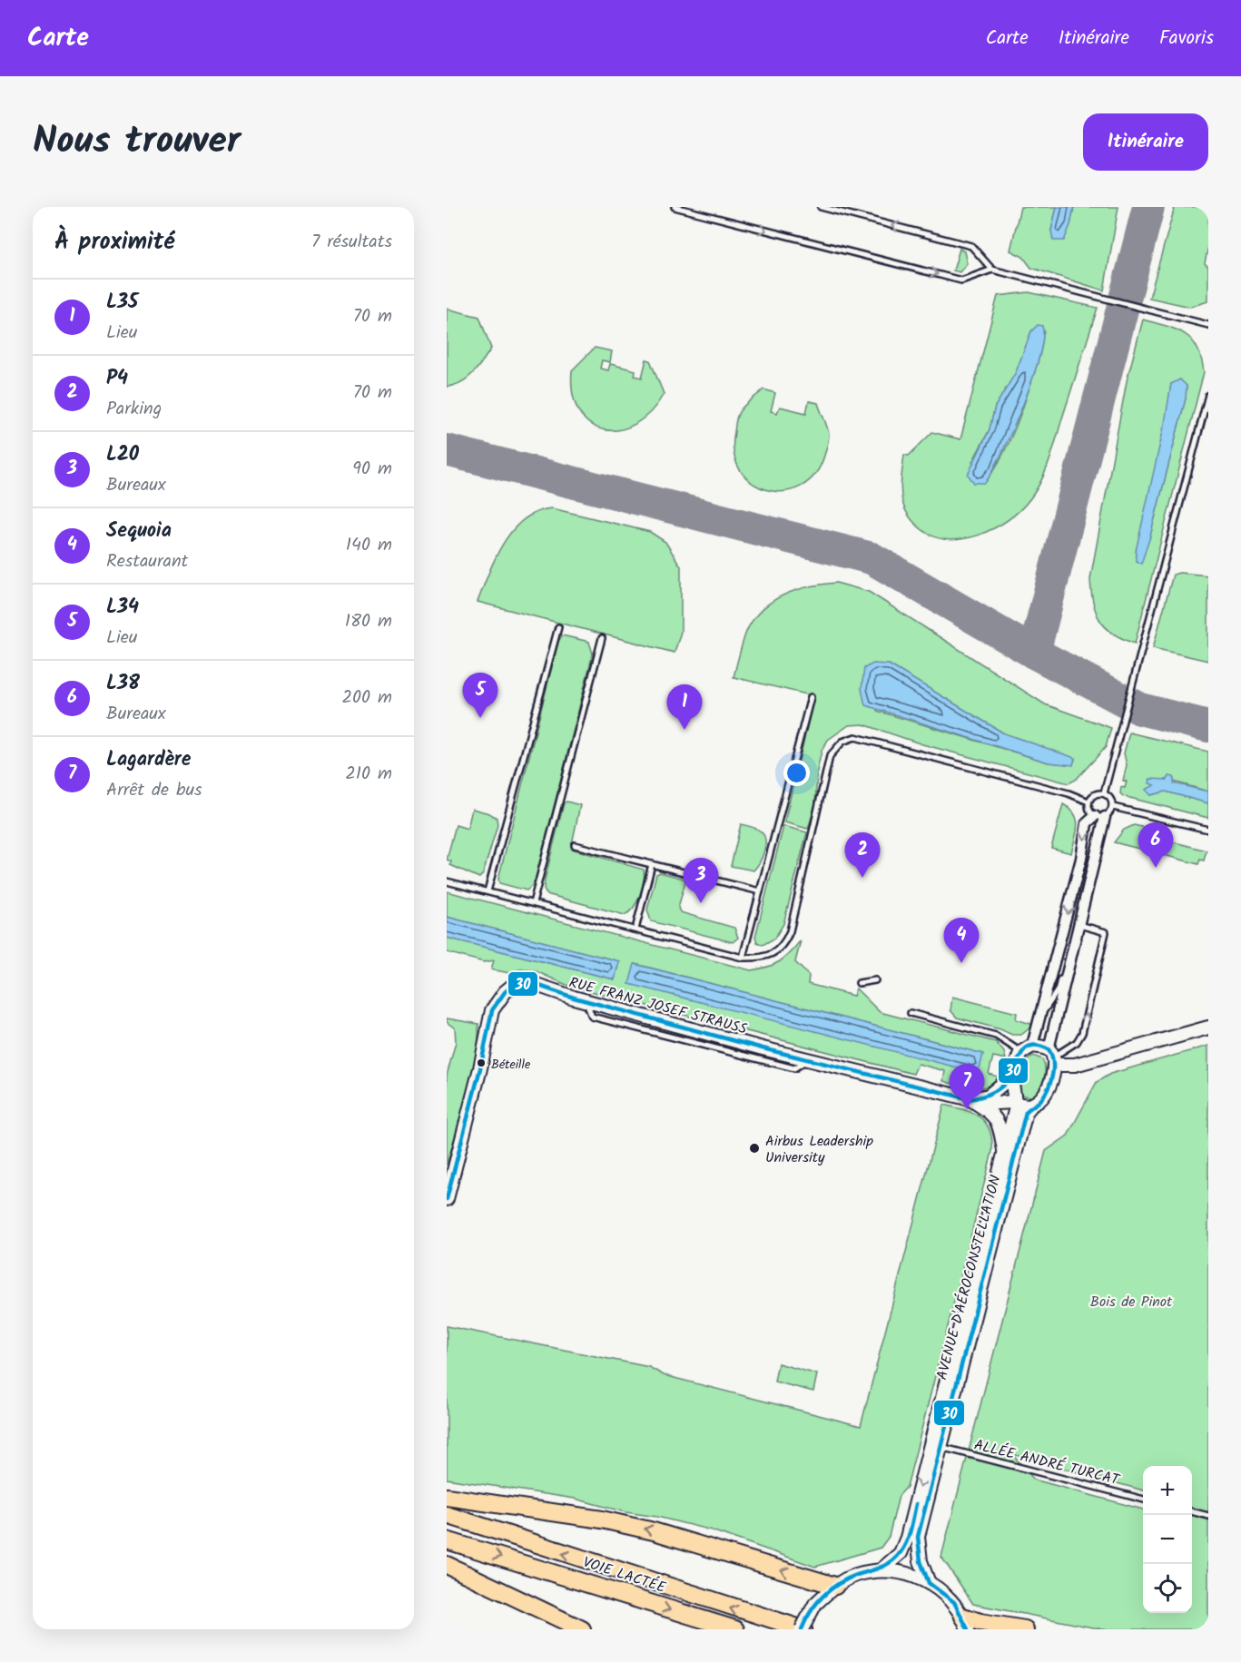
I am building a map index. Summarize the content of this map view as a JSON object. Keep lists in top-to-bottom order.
{
  "streets": {
    "highway": ["VOIE LACTÉE"],
    "street": ["RUE FRANZ JOSEF STRAUSS", "AVENUE D'AÉROCONSTELLATION"],
    "lane": ["ALLÉE ANDRÉ TURCAT"]
  },
  "crossings": [
    ["AVENUE D'AÉROCONSTELLATION", "ALLÉE ANDRÉ TURCAT"]
  ],
  "parks": ["Bois de Pinot"],
  "places": ["Béteille", "Airbus Leadership University"],
  "lines": ["transit line 30"],
  "page": {
    "header": "Carte",
    "nav": ["Carte", "Itinéraire", "Favoris"],
    "title": "Nous trouver",
    "buttons": "Itinéraire",
    "heading": ["À proximité", "7 résultats"],
    "list": [
      {
        "mark": "1",
        "name": "L35",
        "note": "Lieu",
        "value": "70 m"
      },
      {
        "mark": "2",
        "name": "P4",
        "note": "Parking",
        "value": "70 m"
      },
      {
        "mark": "3",
        "name": "L20",
        "note": "Bureaux",
        "value": "90 m"
      },
      {
        "mark": "4",
        "name": "Sequoia",
        "note": "Restaurant",
        "value": "140 m"
      },
      {
        "mark": "5",
        "name": "L34",
        "note": "Lieu",
        "value": "180 m"
      },
      {
        "mark": "6",
        "name": "L38",
        "note": "Bureaux",
        "value": "200 m"
      },
      {
        "mark": "7",
        "name": "Lagardère",
        "note": "Arrêt de bus",
        "value": "210 m"
      }
    ],
    "pins": [
      "5",
      "1",
      "6",
      "2",
      "3",
      "4",
      "7"
    ],
    "map_buttons": ["+", "−"]
  }
}
